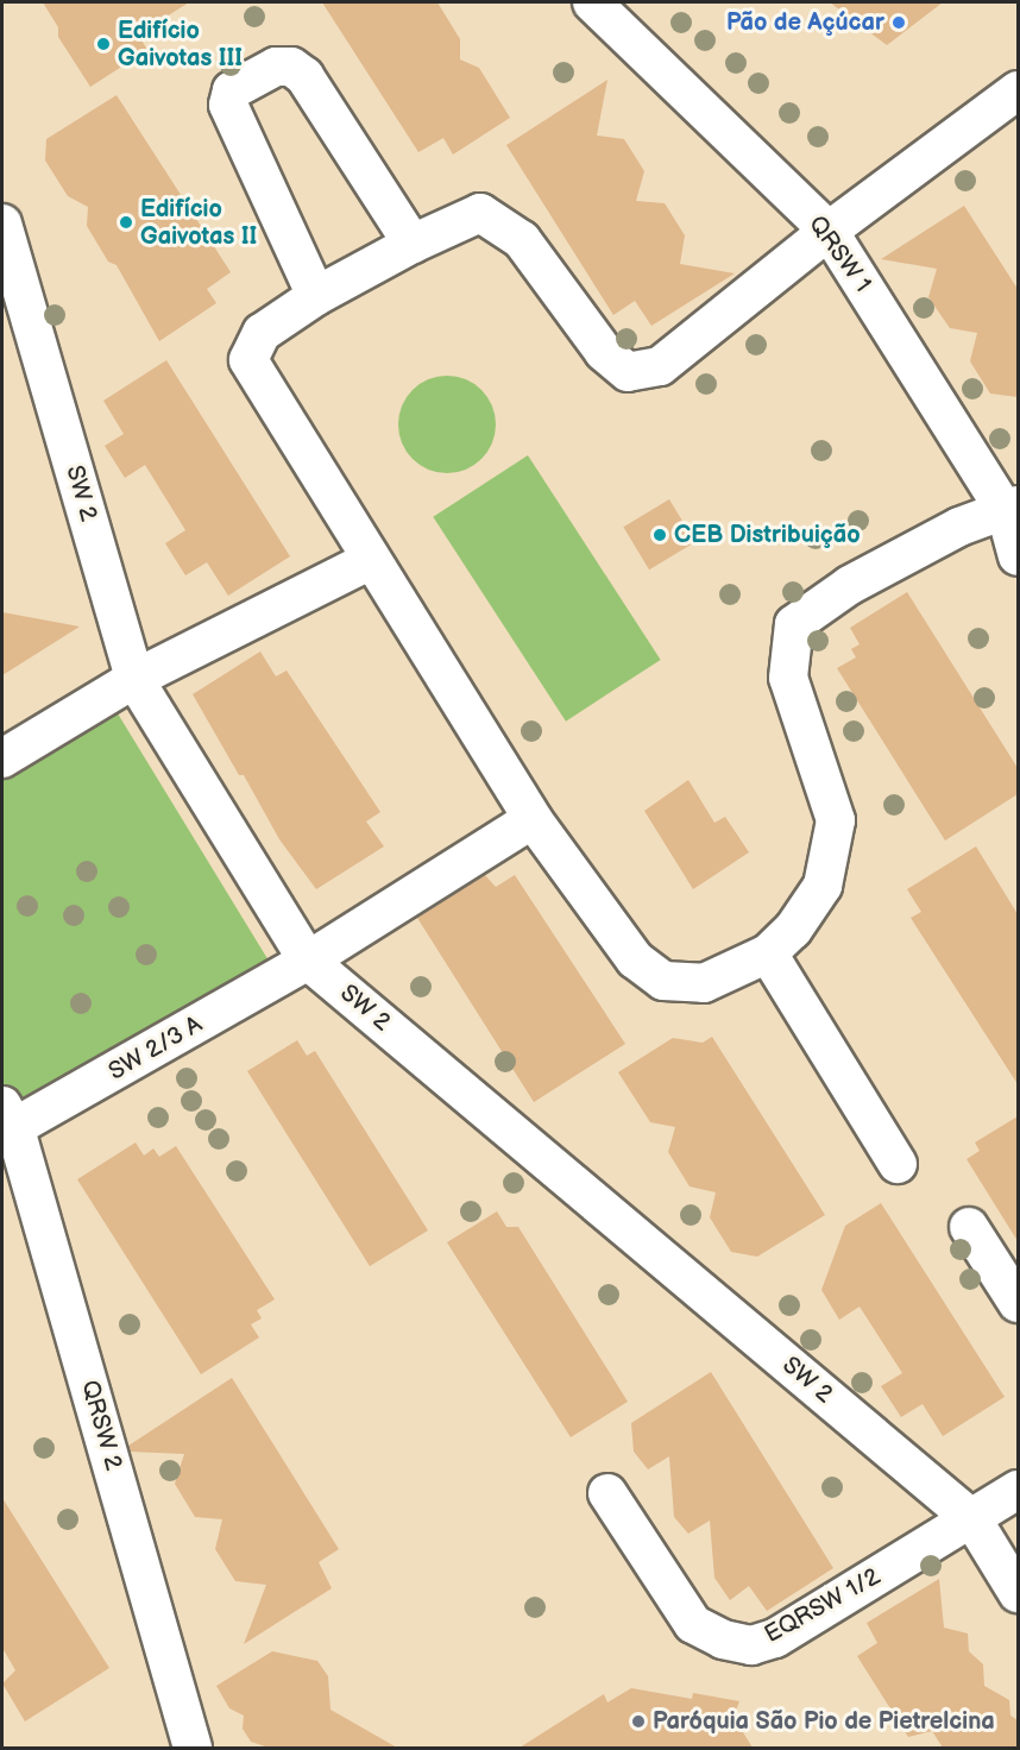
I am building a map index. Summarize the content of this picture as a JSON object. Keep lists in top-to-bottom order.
{
  "streets": {
    "street": [
      "QRSW 1",
      "SW 2",
      "SW 2/3 A",
      "QRSW 2",
      "EQRSW 1/2"
    ]
  },
  "crossings": [
    ["SW 2", "SW 2/3 A"],
    ["SW 2", "EQRSW 1/2"],
    ["SW 2/3 A", "QRSW 2"]
  ],
  "places": [
    "Pão de Açúcar",
    "Edifício Gaivotas III",
    "Edifício Gaivotas II",
    "CEB Distribuição",
    "Paróquia São Pio de Pietrelcina"
  ]
}
